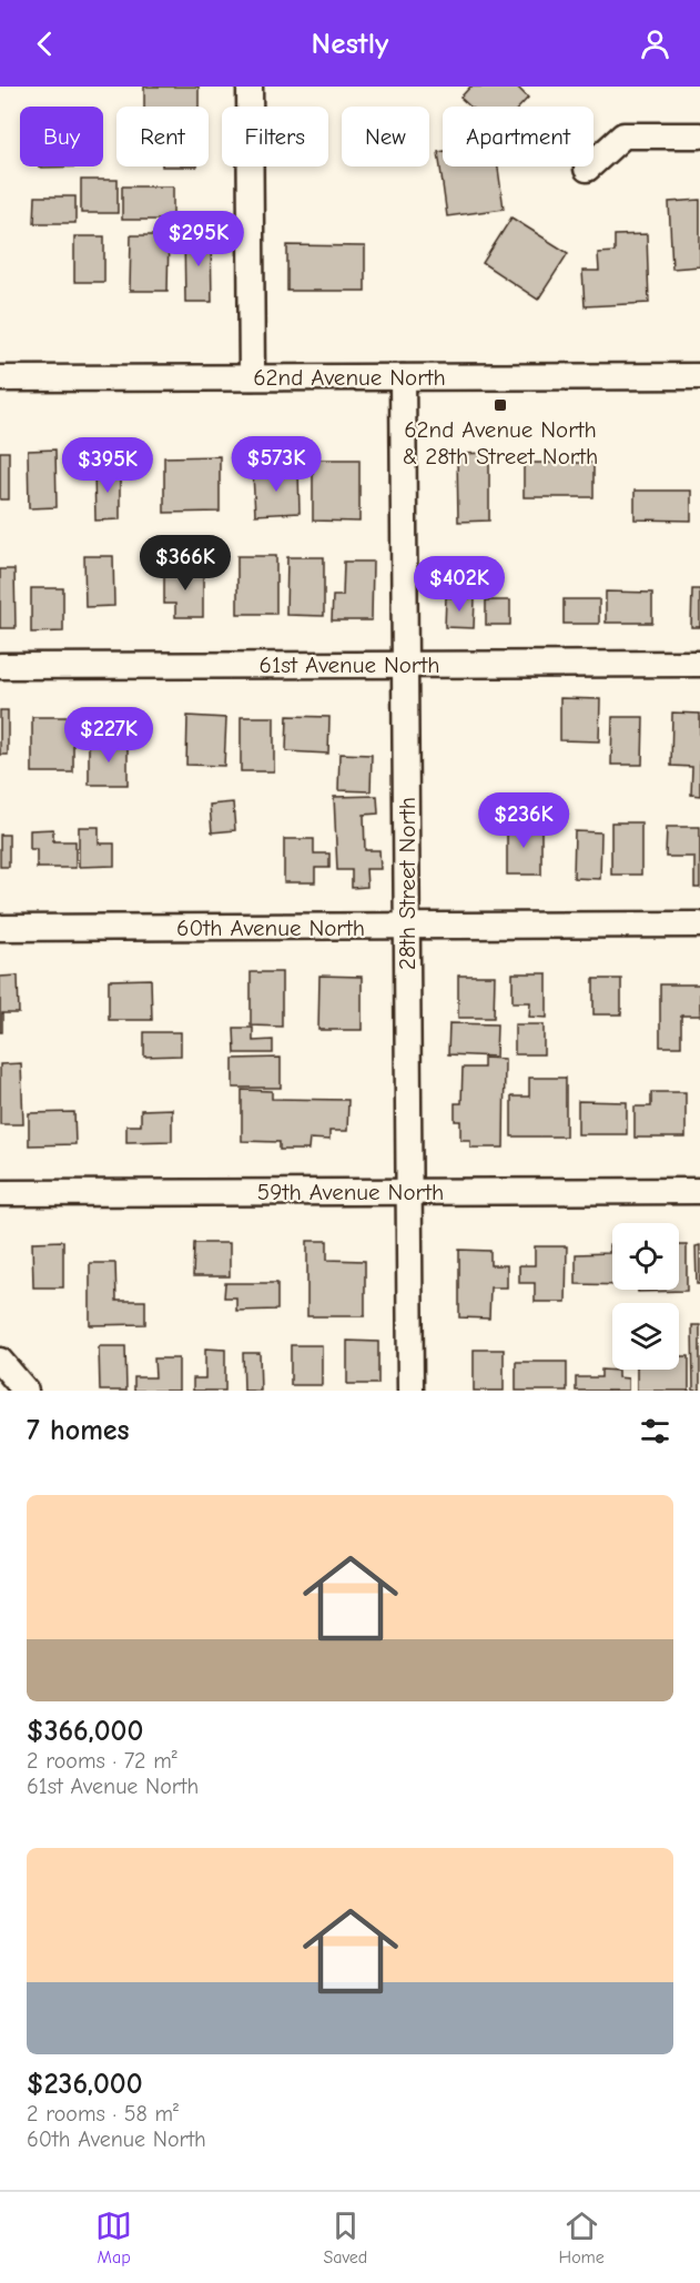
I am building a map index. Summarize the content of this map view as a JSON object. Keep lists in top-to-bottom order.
{
  "streets": {
    "street": [
      "62nd Avenue North",
      "61st Avenue North",
      "28th Street North",
      "60th Avenue North",
      "59th Avenue North"
    ]
  },
  "crossings": [
    ["62nd Avenue North", "28th Street North"],
    ["61st Avenue North", "28th Street North"],
    ["28th Street North", "60th Avenue North"],
    ["28th Street North", "59th Avenue North"]
  ],
  "places": {
    "transit": ["62nd Avenue North & 28th Street North"]
  },
  "page": {
    "header": "Nestly",
    "chip": [
      "Buy",
      "Rent",
      "Filters",
      "New",
      "Apartment"
    ],
    "price": [
      "$295K",
      "$573K",
      "$395K",
      "$366K",
      "$402K",
      "$227K",
      "$236K"
    ],
    "heading": "7 homes",
    "list": [
      {
        "name": "$366,000",
        "note": "2 rooms · 72 m² · 61st Avenue North"
      },
      {
        "name": "$236,000",
        "note": "2 rooms · 58 m² · 60th Avenue North"
      }
    ],
    "tabs": ["Map", "Saved", "Home"]
  }
}
